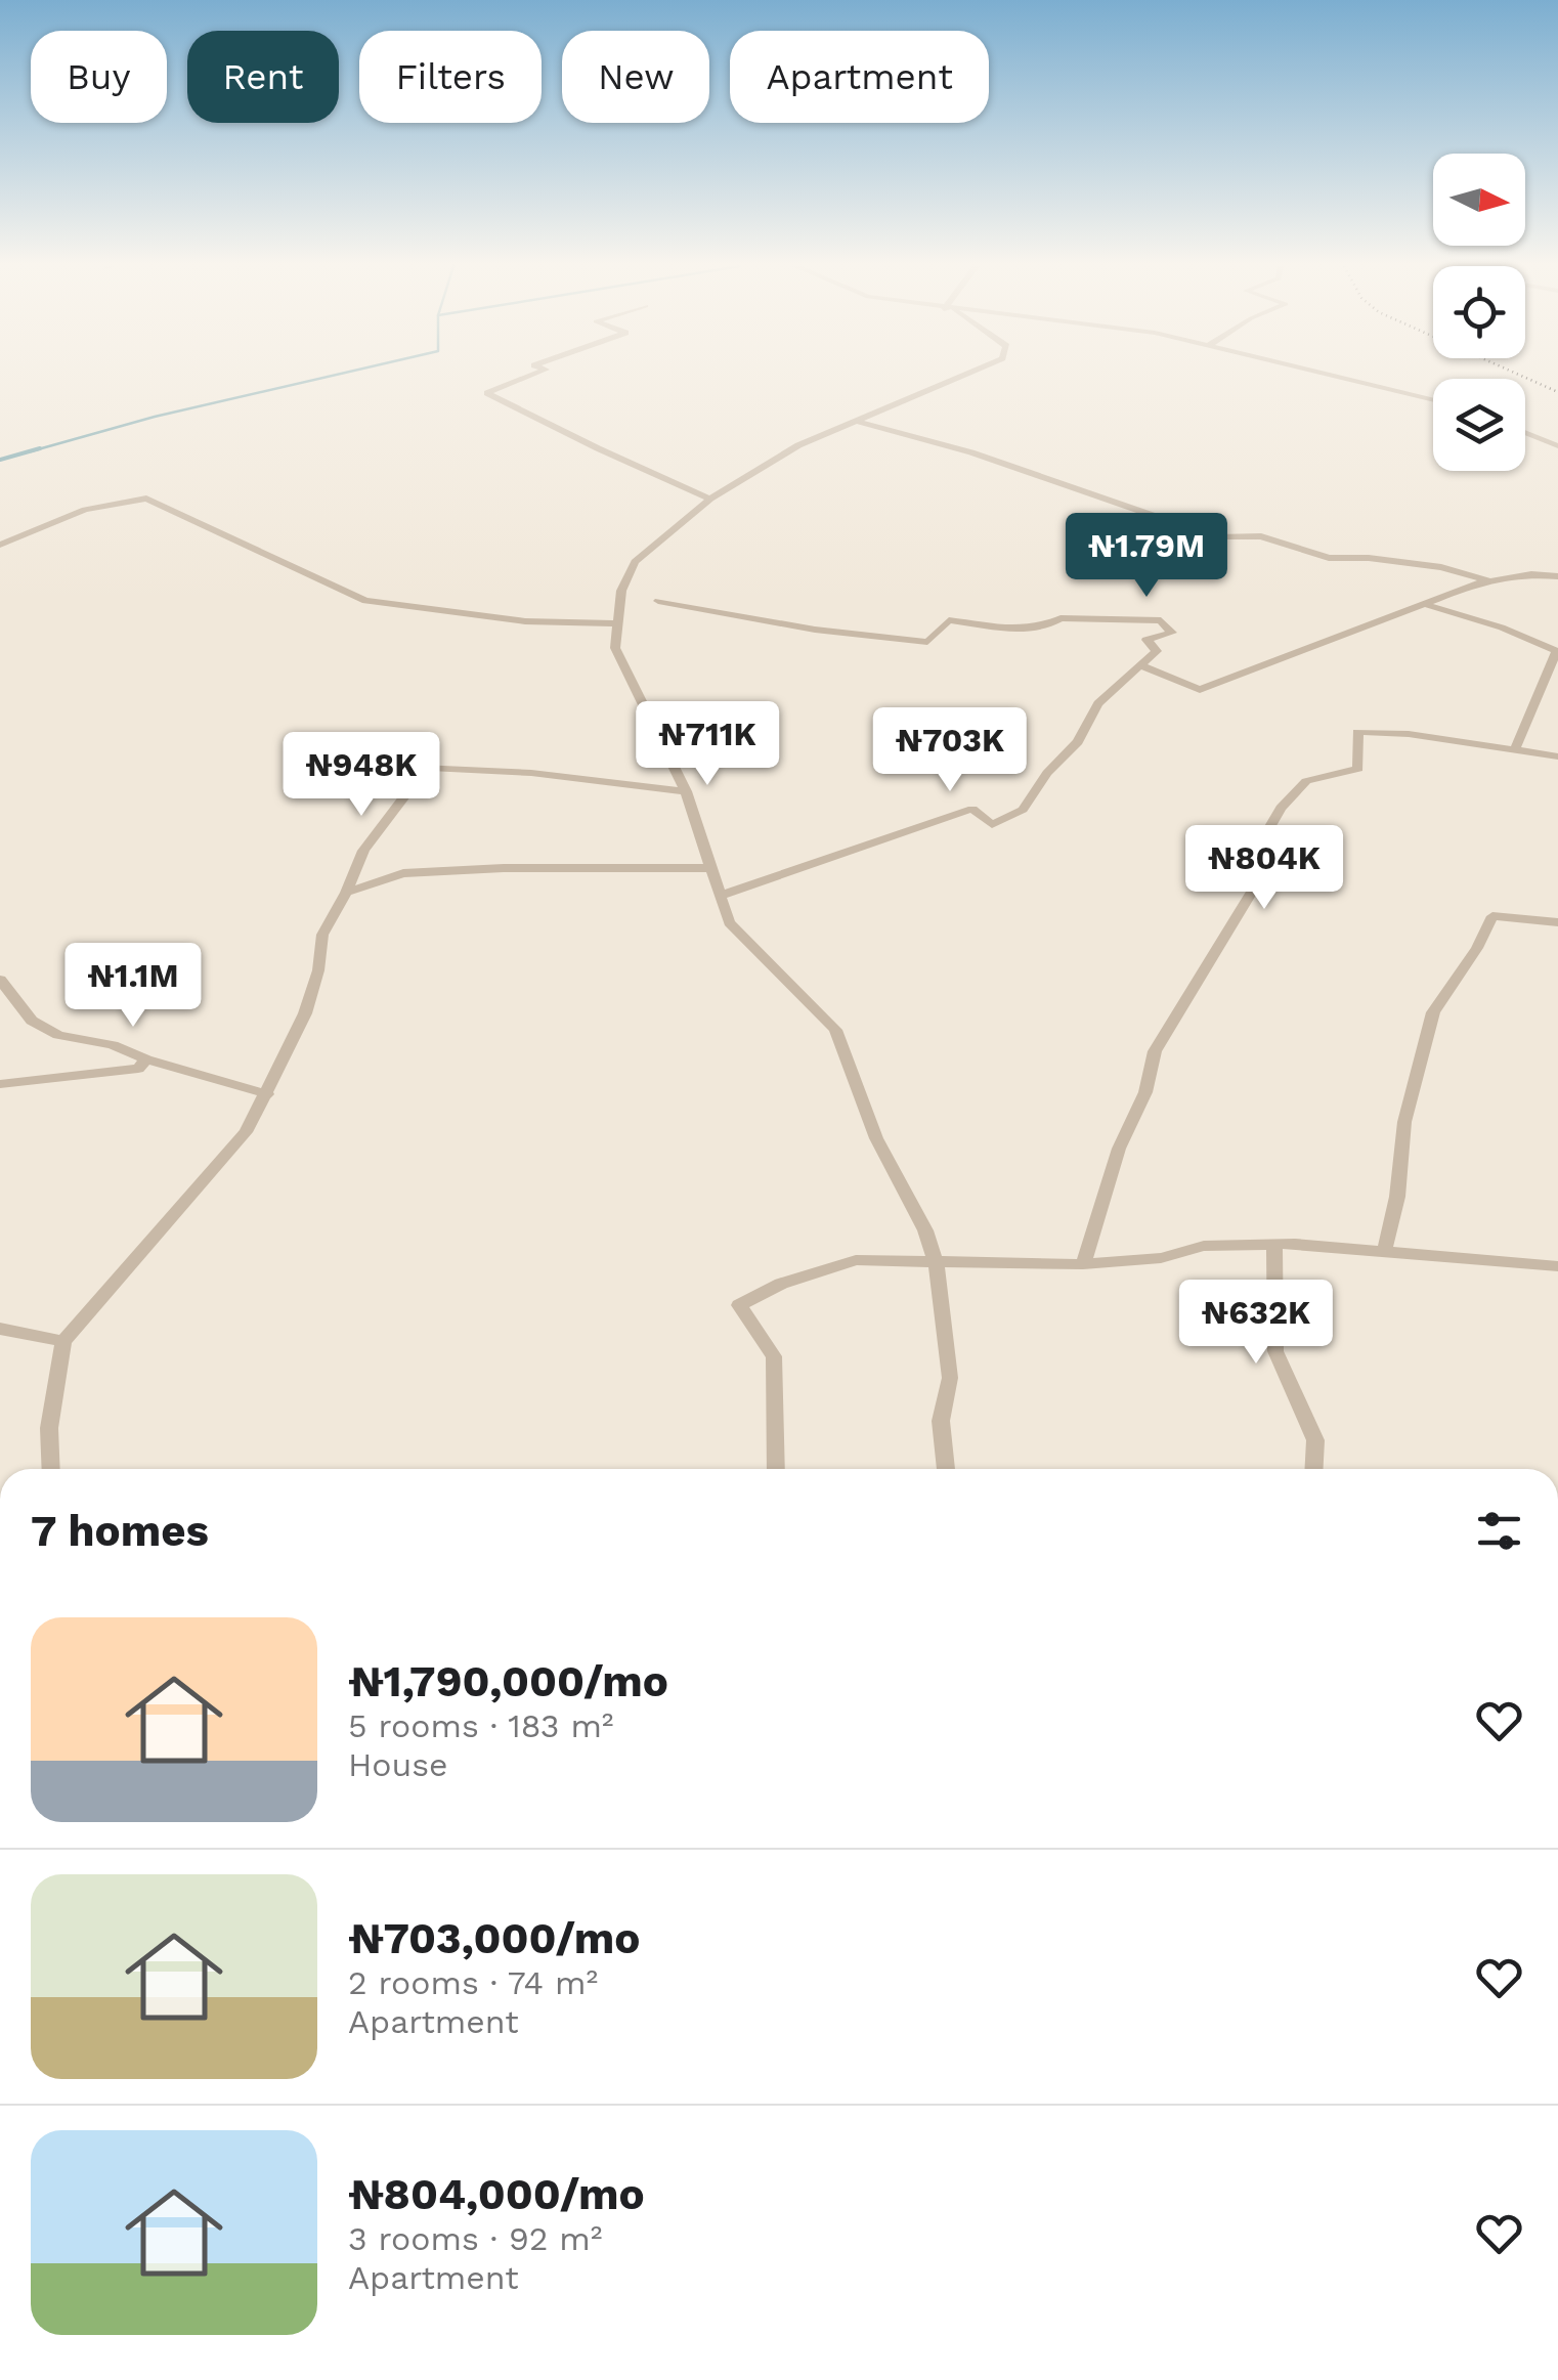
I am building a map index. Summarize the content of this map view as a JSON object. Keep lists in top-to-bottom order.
{
  "north": "right",
  "page": {
    "chip": [
      "Buy",
      "Rent",
      "Filters",
      "New",
      "Apartment"
    ],
    "price": [
      "₦1.79M",
      "₦711K",
      "₦703K",
      "₦948K",
      "₦804K",
      "₦1.1M",
      "₦632K"
    ],
    "heading": "7 homes",
    "list": [
      {
        "name": "₦1,790,000/mo",
        "note": "5 rooms · 183 m² · House"
      },
      {
        "name": "₦703,000/mo",
        "note": "2 rooms · 74 m² · Apartment"
      },
      {
        "name": "₦804,000/mo",
        "note": "3 rooms · 92 m² · Apartment"
      }
    ]
  }
}
